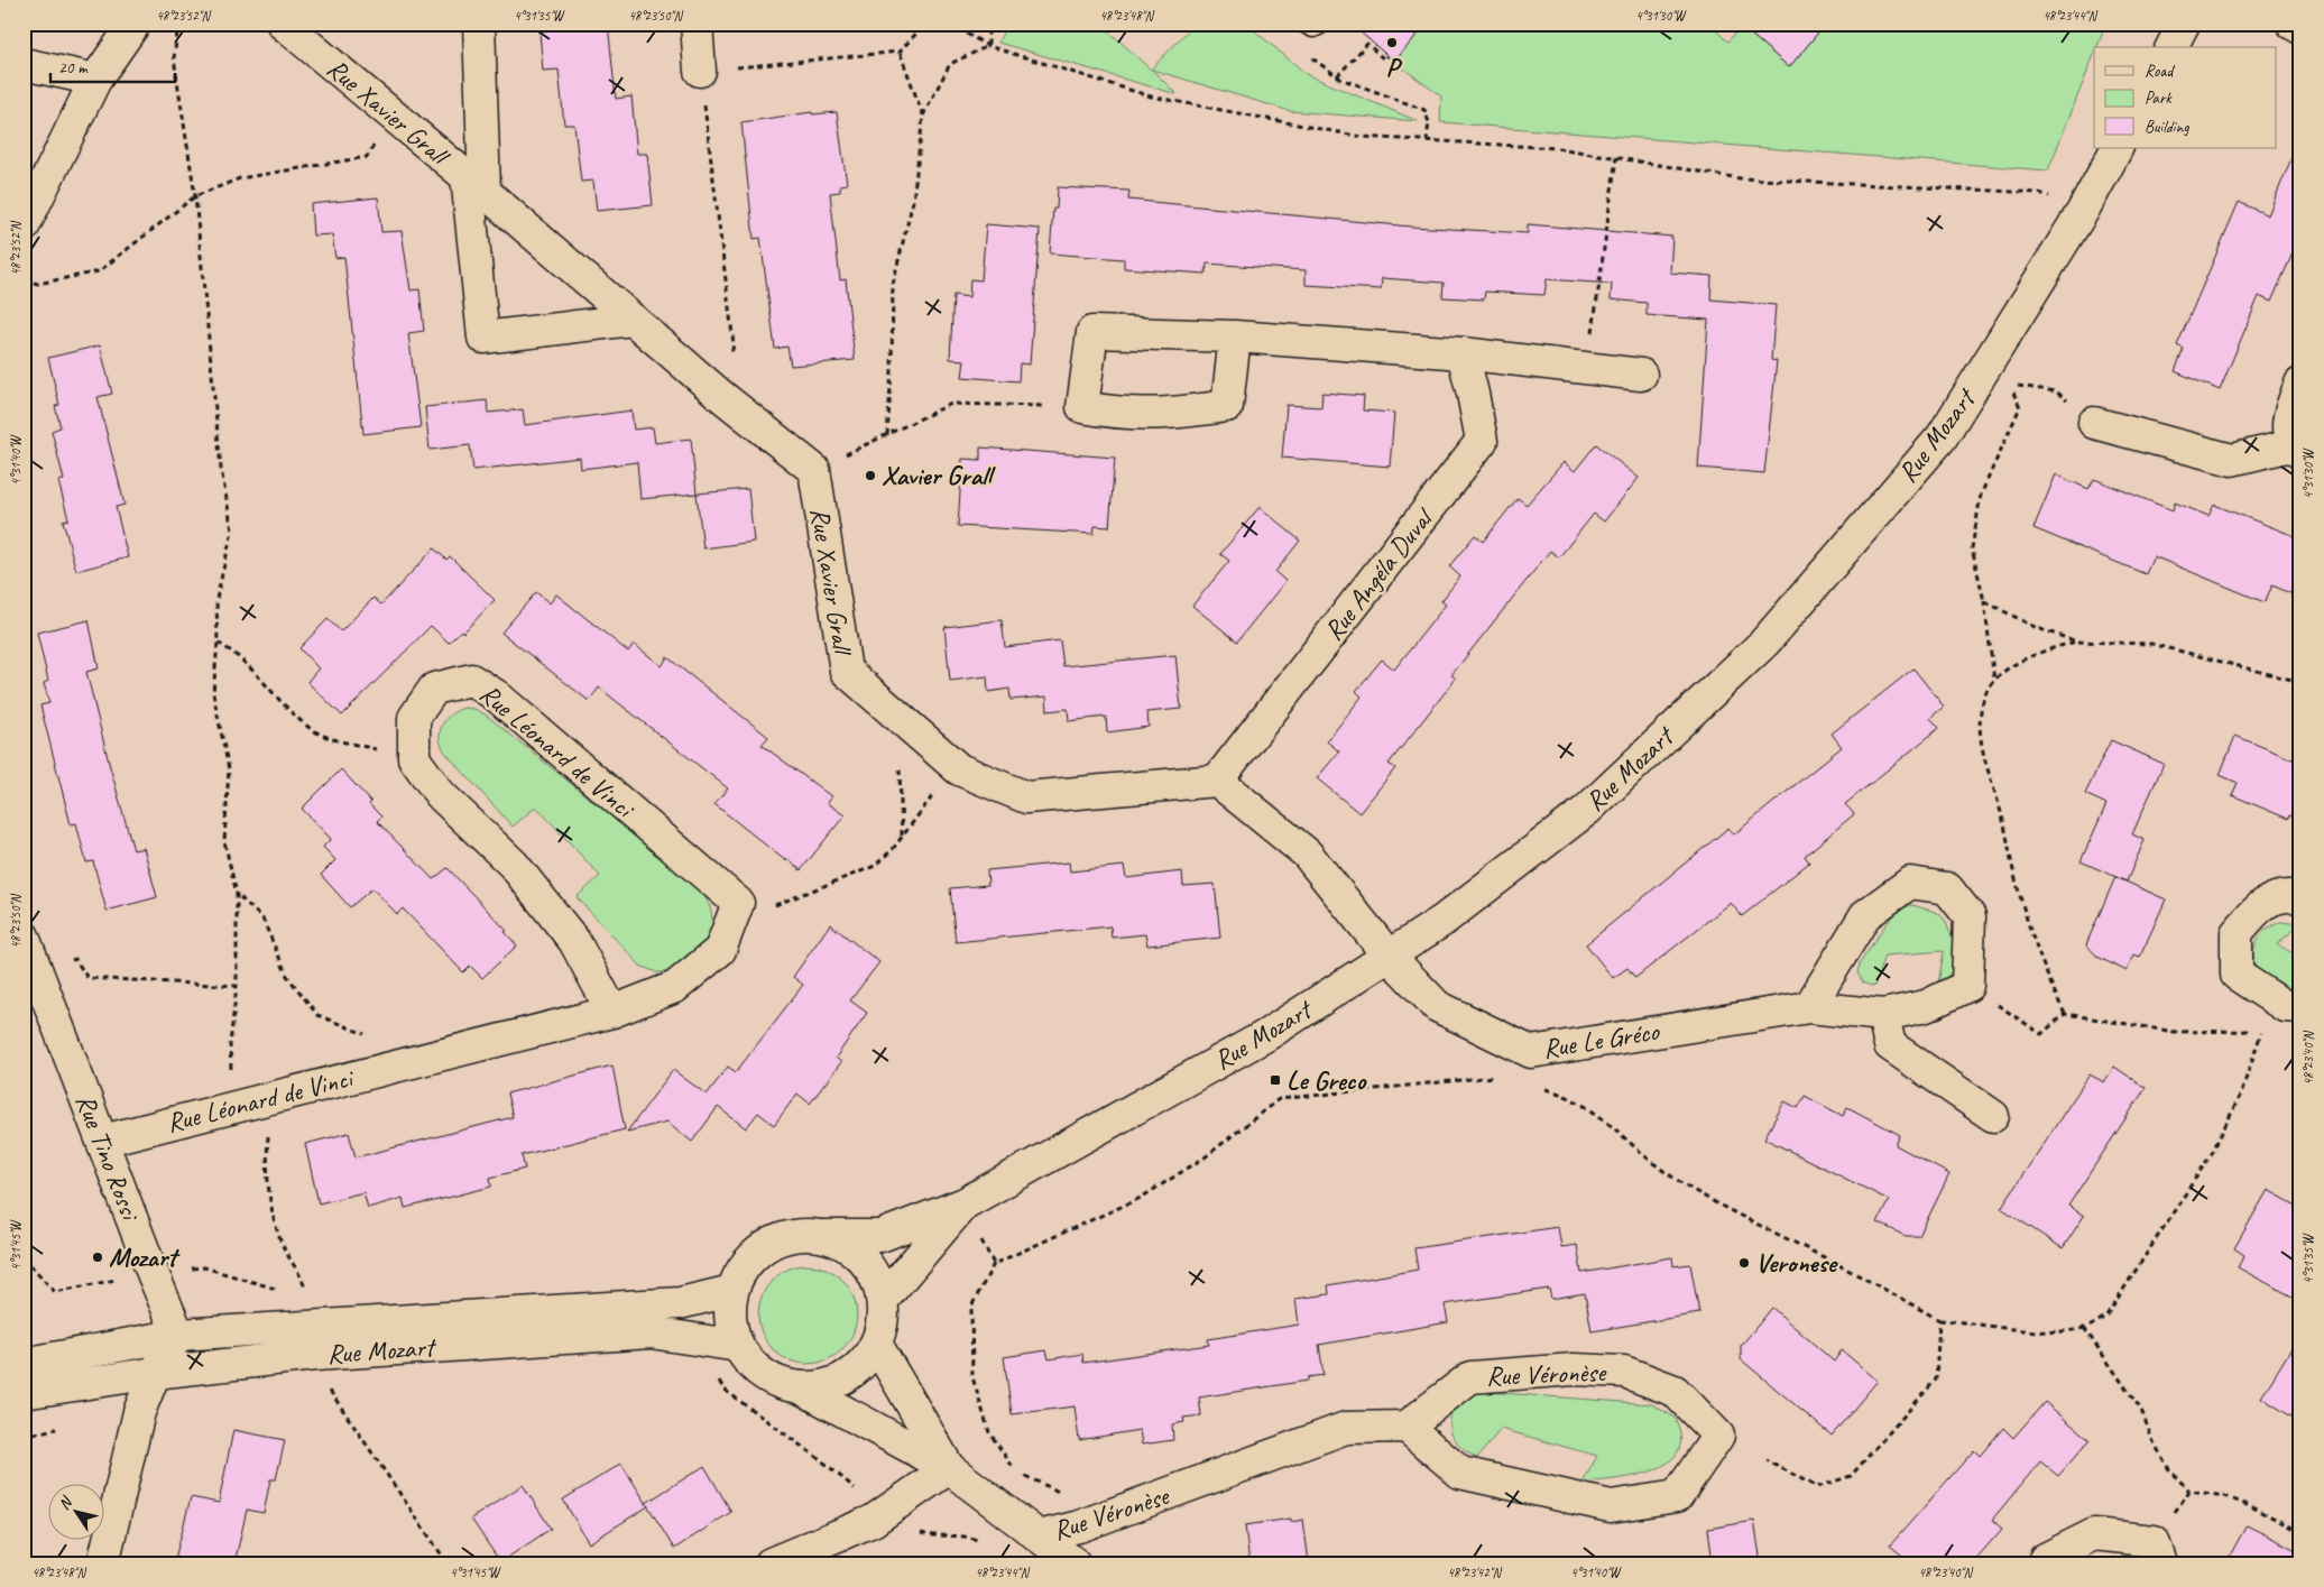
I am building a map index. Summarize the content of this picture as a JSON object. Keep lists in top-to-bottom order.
{
  "streets": {
    "street": [
      "Rue Xavier Grall",
      "Rue Mozart",
      "Rue Angéla Duval",
      "Rue Léonard de Vinci",
      "Rue Le Gréco",
      "Rue Tino Rossi",
      "Rue Véronèse"
    ]
  },
  "crossings": [
    ["Rue Xavier Grall", "Rue Angéla Duval"],
    ["Rue Mozart", "Rue Le Gréco"],
    ["Rue Mozart", "Rue Tino Rossi"],
    ["Rue Léonard de Vinci", "Rue Tino Rossi"]
  ],
  "places": {
    "other": [
      "P",
      "Xavier Grall",
      "Mozart",
      "Veronese"
    ],
    "transit": ["Le Greco"]
  },
  "legend": ["Road", "Park", "Building"],
  "scale_bar": "20 m",
  "north": "top left",
  "coordinates": [
    "48°23'52\"N",
    "4°31'35\"W",
    "48°23'50\"N",
    "48°23'48\"N",
    "4°31'30\"W",
    "48°23'44\"N",
    "4°31'40\"W",
    "48°23'40\"N",
    "4°31'45\"W",
    "48°23'42\"N"
  ]
}
